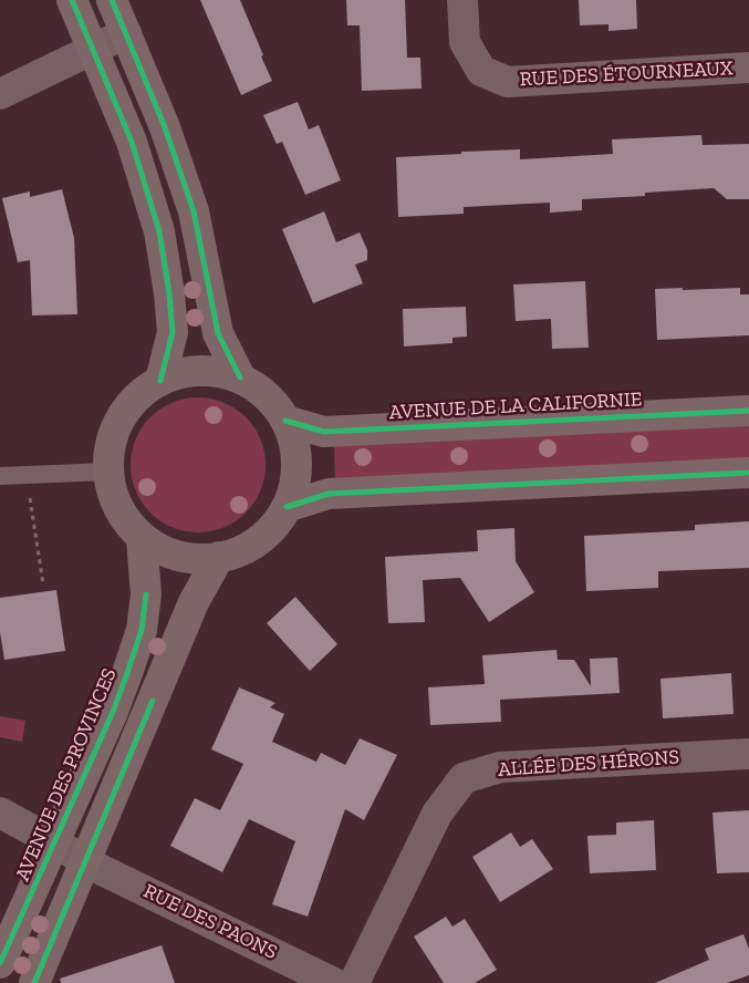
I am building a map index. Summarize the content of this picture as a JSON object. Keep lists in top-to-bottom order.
{
  "streets": {
    "street": [
      "RUE DES ÉTOURNEAUX",
      "AVENUE DE LA CALIFORNIE",
      "ALLÉE DES HÉRONS",
      "AVENUE DES PROVINCES",
      "RUE DES PAONS"
    ]
  },
  "crossings": [
    ["AVENUE DE LA CALIFORNIE", "AVENUE DES PROVINCES"],
    ["AVENUE DES PROVINCES", "RUE DES PAONS"]
  ]
}
